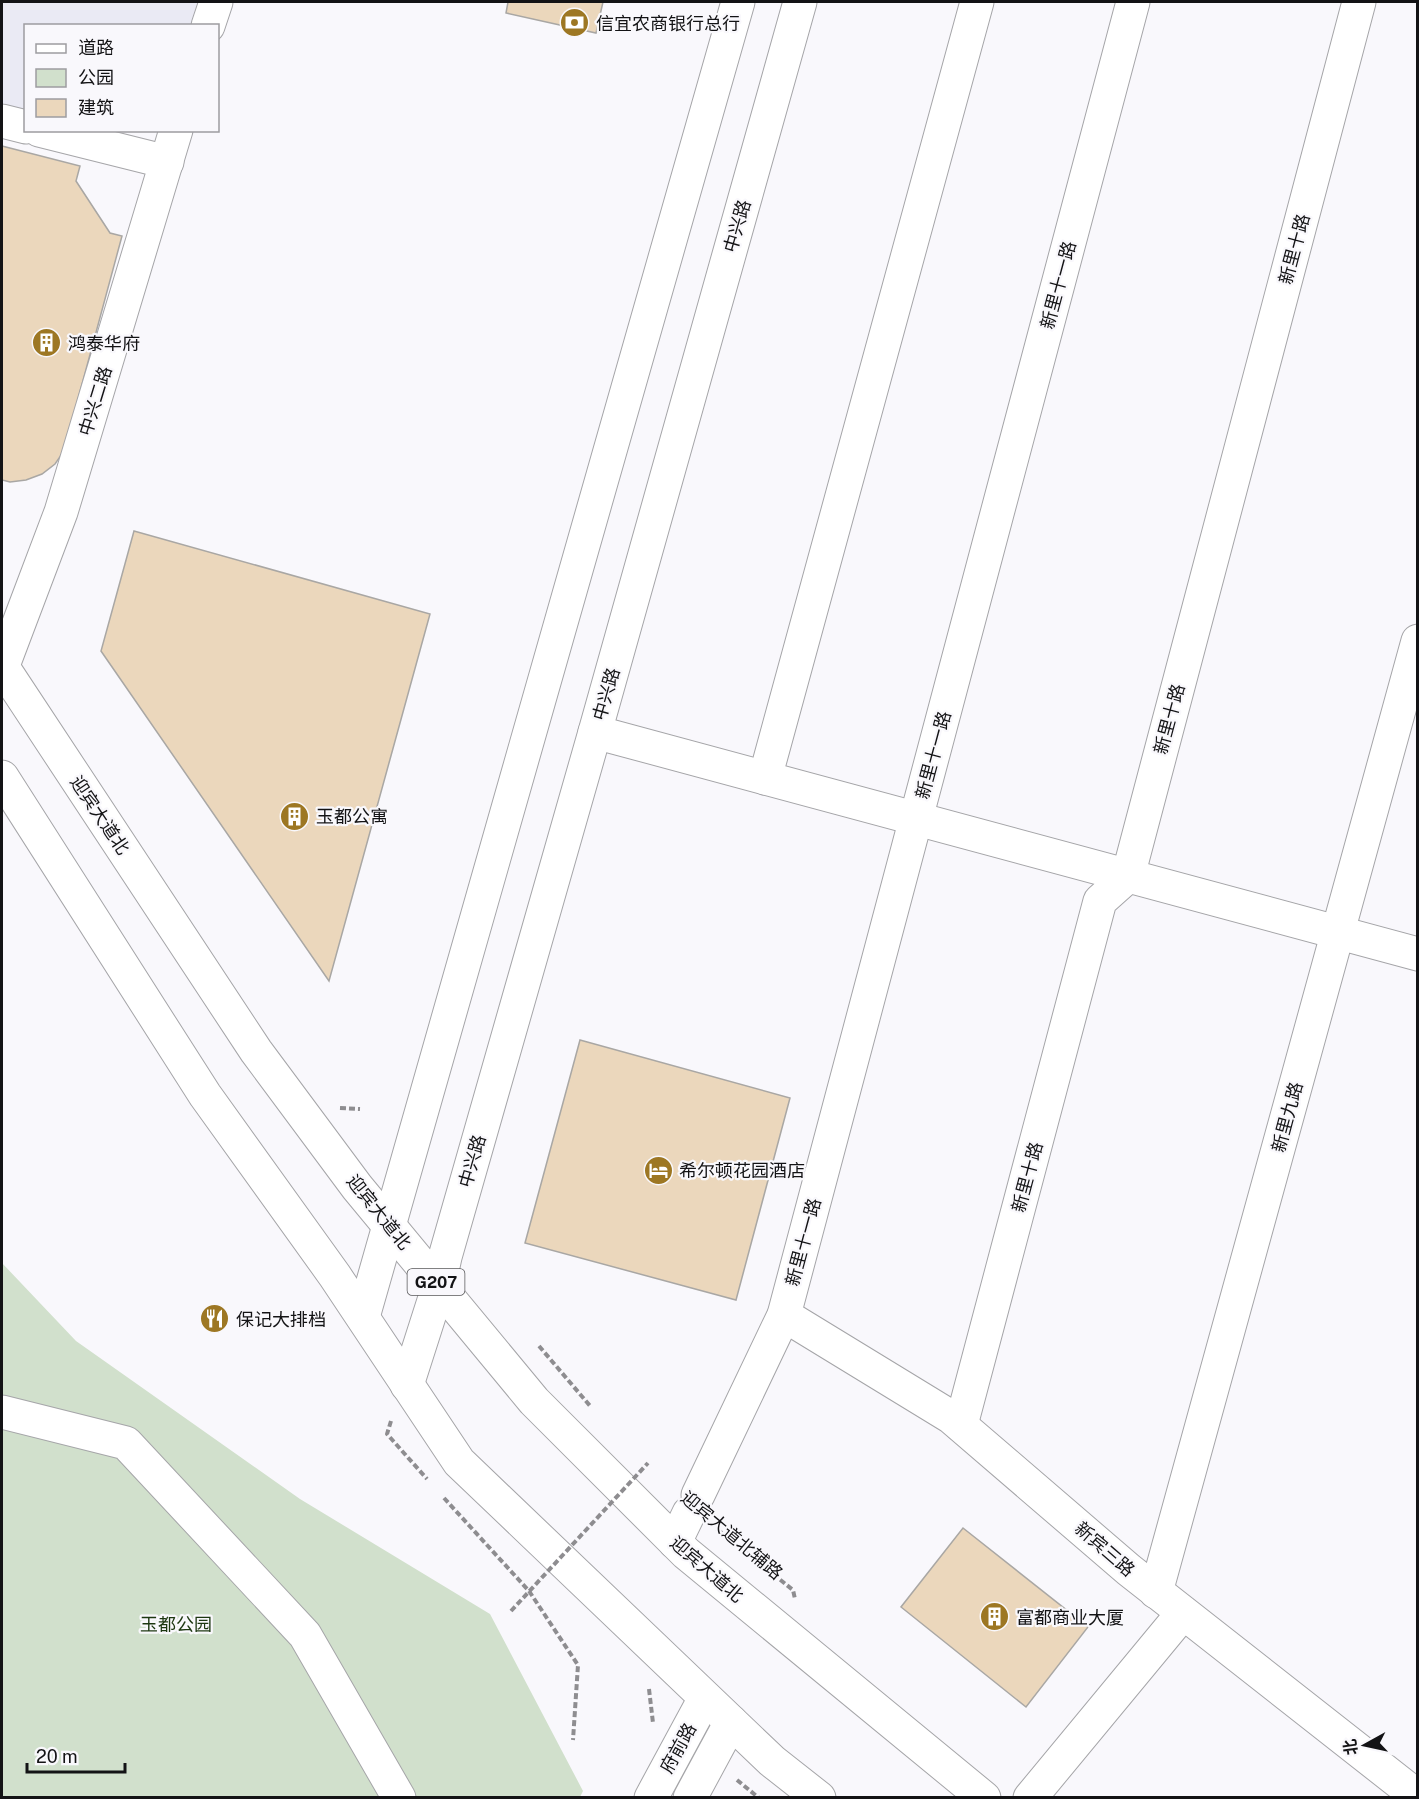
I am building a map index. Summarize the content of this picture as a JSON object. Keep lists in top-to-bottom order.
{
  "streets": {
    "main road": [
      "中兴路",
      "新里十路",
      "新里十一路",
      "中兴二路",
      "迎宾大道北",
      "新里九路",
      "G207",
      "新宾三路",
      "府前路"
    ],
    "path": ["迎宾大道北辅路"]
  },
  "crossings": [
    ["中兴路", "迎宾大道北"],
    ["新里十路", "新宾三路"],
    ["新里十一路", "迎宾大道北"],
    ["新里十一路", "新宾三路"],
    ["中兴二路", "迎宾大道北"],
    ["新里九路", "新宾三路"]
  ],
  "parks": ["玉都公园"],
  "places": {
    "bank": ["信宜农商银行总行"],
    "building": ["鸿泰华府", "玉都公寓", "富都商业大厦"],
    "hotel": ["希尔顿花园酒店"],
    "restaurant": ["保记大排档"]
  },
  "legend": ["道路", "公园", "建筑"],
  "scale_bar": "20 m",
  "north": "left"
}
